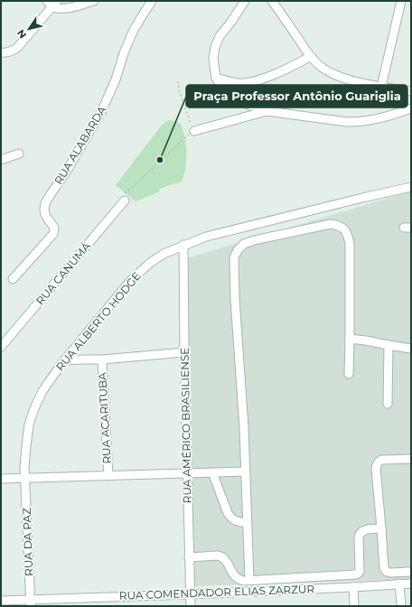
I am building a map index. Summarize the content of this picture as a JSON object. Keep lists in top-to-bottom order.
{
  "streets": {
    "street": [
      "RUA ALABARDA",
      "RUA CANUMÁ",
      "RUA ALBERTO HODGE",
      "RUA ACARITUBA",
      "RUA AMÉRICO BRASILIENSE",
      "RUA DA PAZ",
      "RUA COMENDADOR ELIAS ZARZUR"
    ]
  },
  "crossings": [
    ["RUA ALBERTO HODGE", "RUA AMÉRICO BRASILIENSE"],
    ["RUA ALBERTO HODGE", "RUA DA PAZ"],
    ["RUA AMÉRICO BRASILIENSE", "RUA COMENDADOR ELIAS ZARZUR"],
    ["RUA DA PAZ", "RUA COMENDADOR ELIAS ZARZUR"]
  ],
  "places": ["Praça Professor Antônio Guariglia"],
  "north": "bottom left"
}
